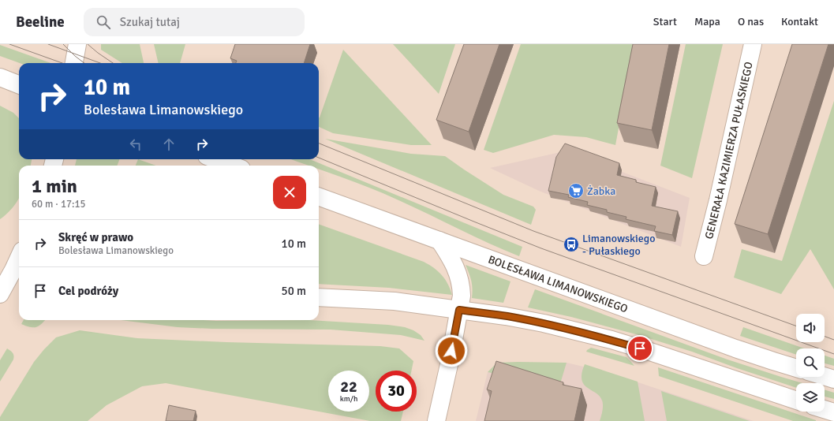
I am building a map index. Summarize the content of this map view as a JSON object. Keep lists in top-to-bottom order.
{
  "streets": {
    "main road": ["GENERAŁA KAZIMIERZA PUŁASKIEGO", "BOLESŁAWA LIMANOWSKIEGO"]
  },
  "places": {
    "supermarket": ["Żabka"],
    "bus stop": ["Limanowskiego - Pułaskiego"]
  },
  "page": {
    "header": "Beeline",
    "search": "Szukaj tutaj",
    "nav": [
      "Start",
      "Mapa",
      "O nas",
      "Kontakt"
    ],
    "turn": ["10 m", "Bolesława Limanowskiego"],
    "heading": ["1 min", "60 m · 17:15"],
    "list": [
      {
        "name": "Skręć w prawo",
        "note": "Bolesława Limanowskiego",
        "value": "10 m"
      },
      {
        "name": "Cel podróży",
        "value": "50 m"
      }
    ],
    "speed": "22 km/h",
    "limit": "30"
  }
}
